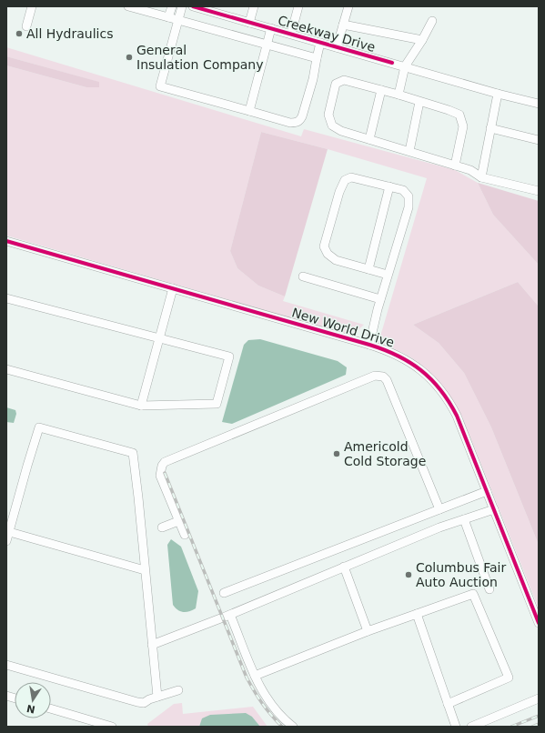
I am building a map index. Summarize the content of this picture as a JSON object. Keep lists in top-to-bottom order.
{
  "streets": {
    "street": ["Creekway Drive", "New World Drive"]
  },
  "places": [
    "All Hydraulics",
    "General Insulation Company",
    "Americold Cold Storage",
    "Columbus Fair Auto Auction"
  ],
  "north": "bottom"
}
